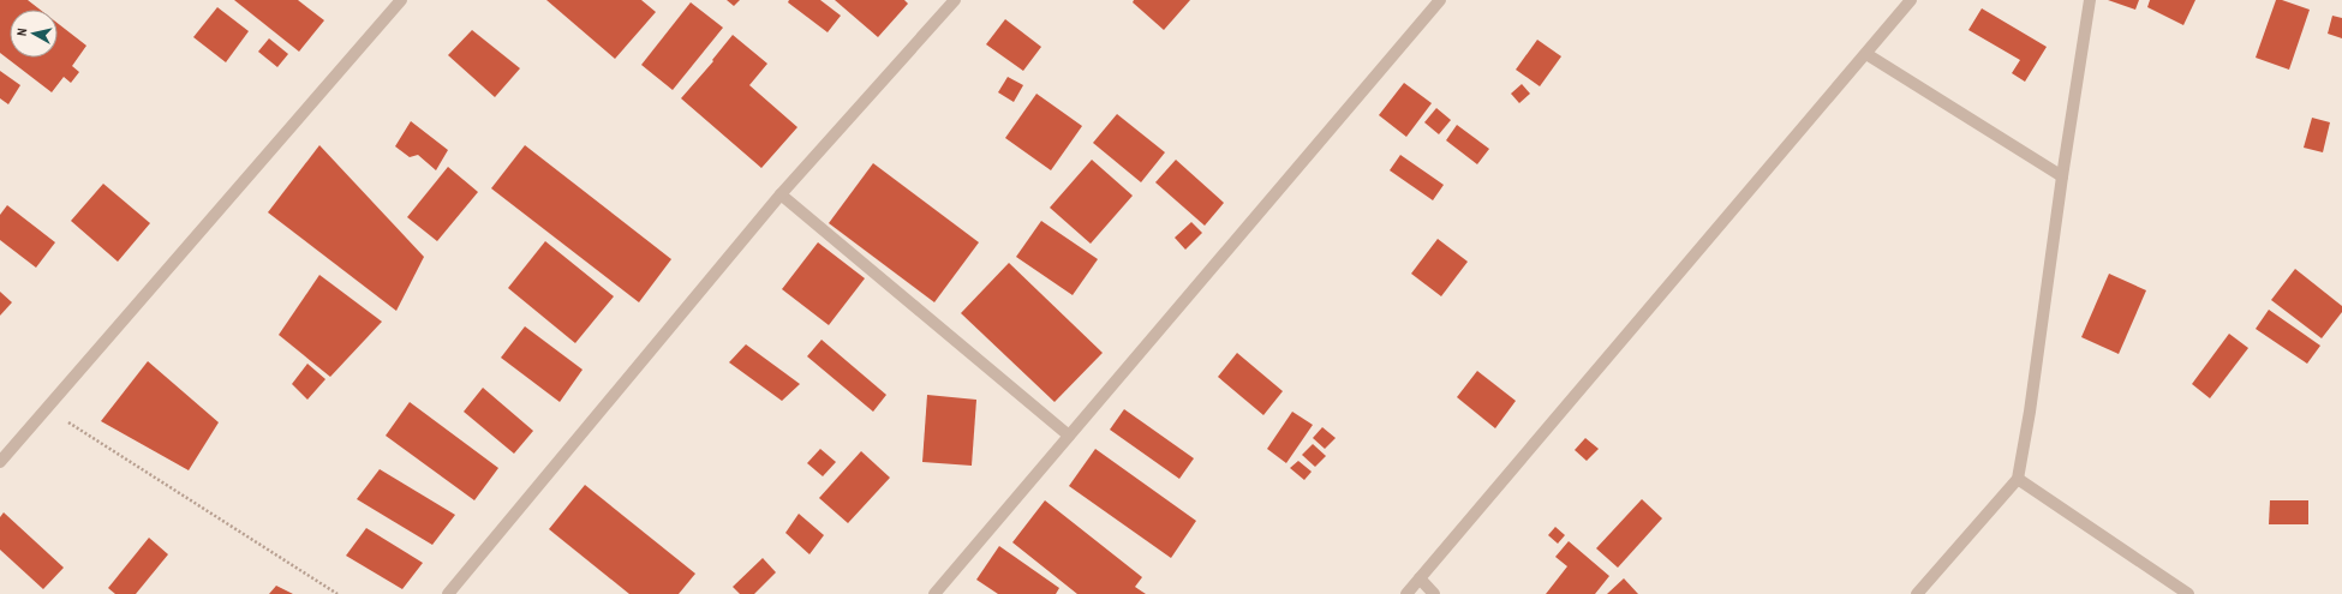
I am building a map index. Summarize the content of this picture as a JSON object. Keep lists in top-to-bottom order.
{
  "north": "left"
}
